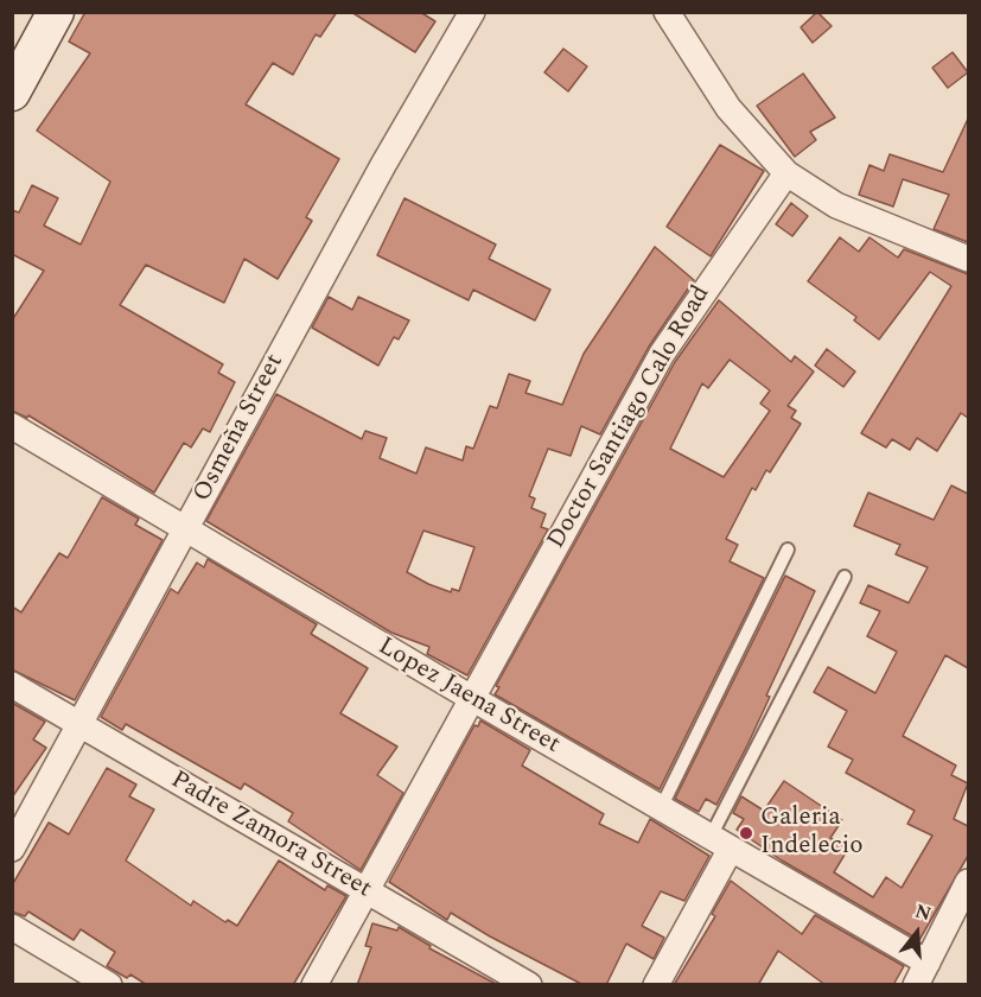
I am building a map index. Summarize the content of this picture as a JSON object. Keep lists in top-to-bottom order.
{
  "streets": {
    "street": [
      "Doctor Santiago Calo Road",
      "Osmeña Street",
      "Lopez Jaena Street",
      "Padre Zamora Street"
    ]
  },
  "crossings": [
    ["Doctor Santiago Calo Road", "Lopez Jaena Street"],
    ["Doctor Santiago Calo Road", "Padre Zamora Street"],
    ["Osmeña Street", "Lopez Jaena Street"],
    ["Osmeña Street", "Padre Zamora Street"]
  ],
  "places": ["Galeria Indelecio"],
  "north": "top"
}
